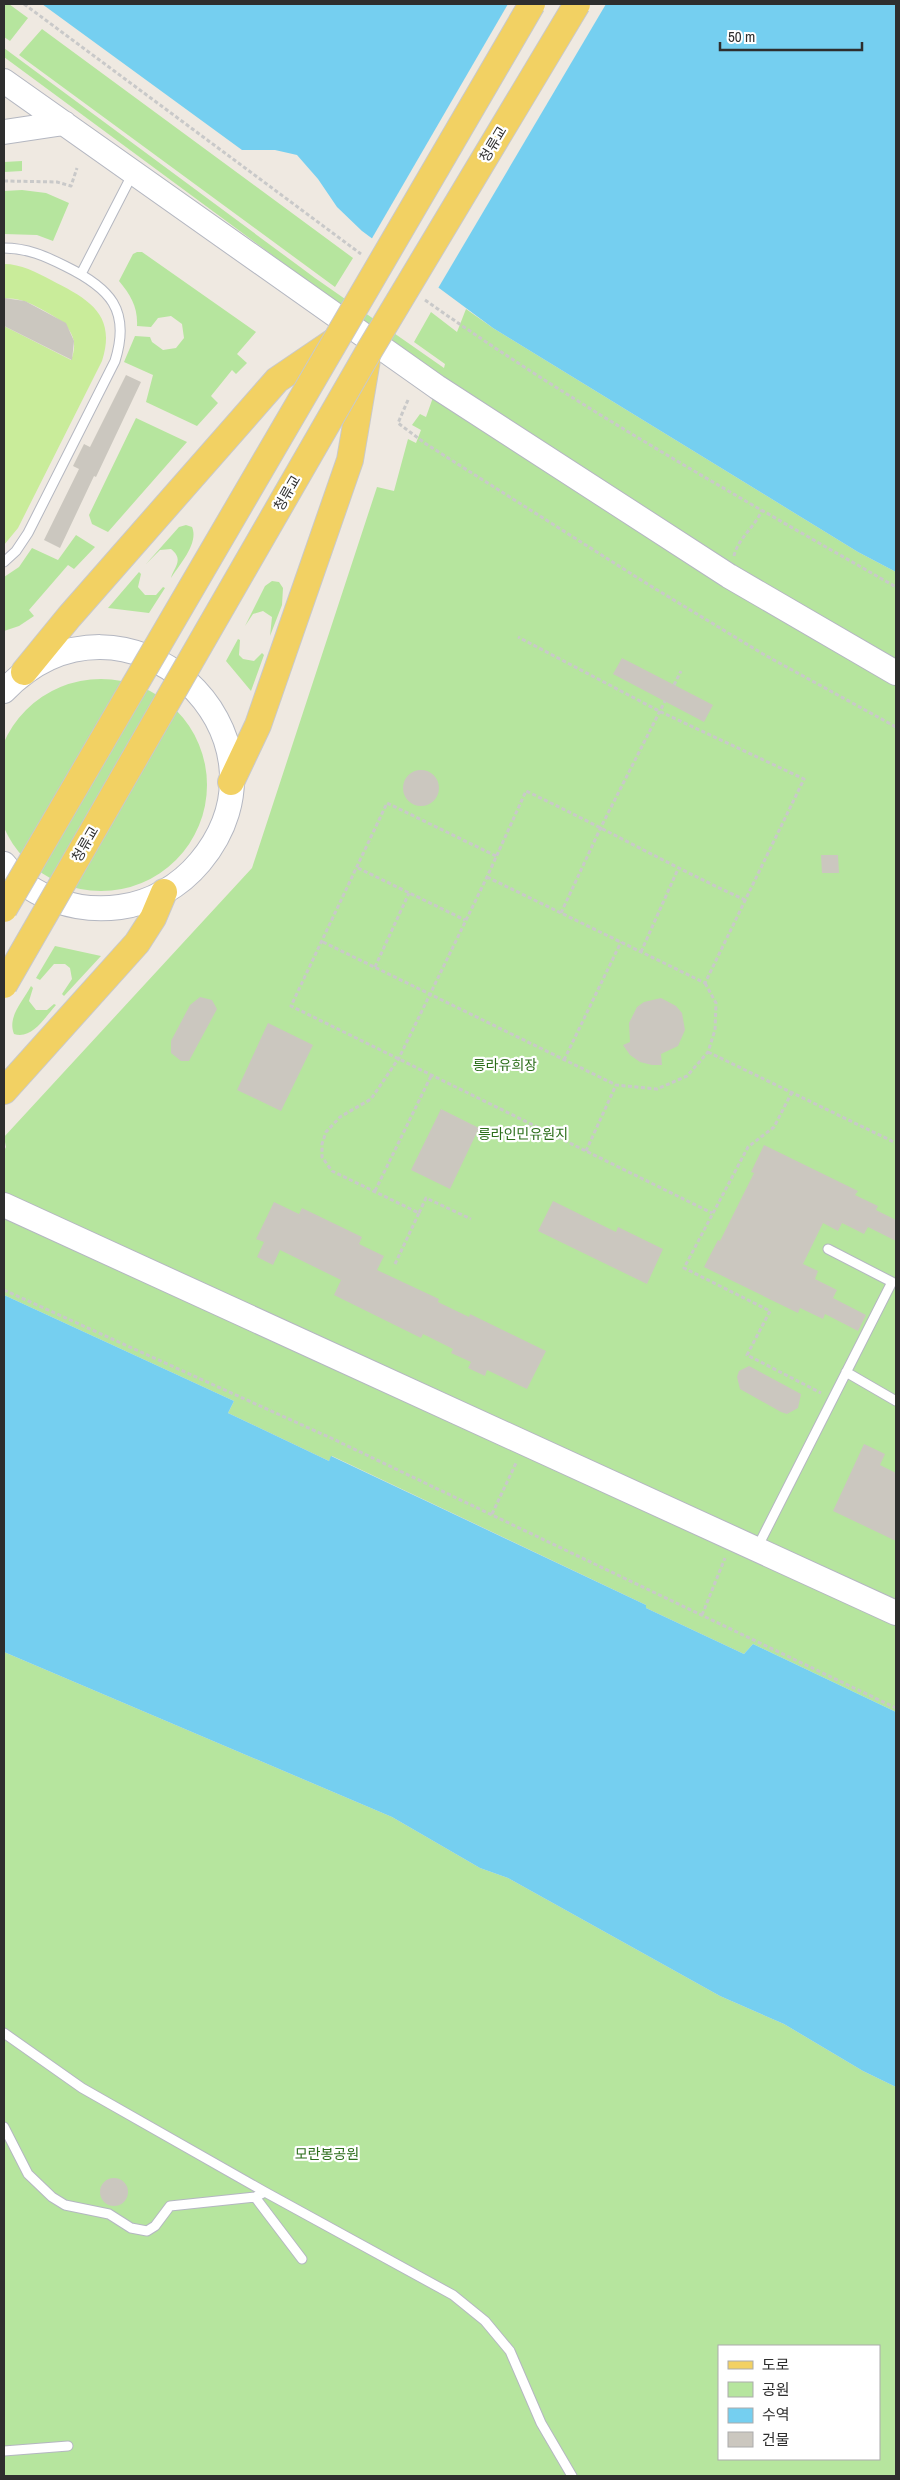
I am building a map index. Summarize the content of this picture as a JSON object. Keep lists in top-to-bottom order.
{
  "streets": {
    "main road": ["청류교"]
  },
  "parks": ["릉라유희장", "릉라인민유원지", "모란봉공원"],
  "legend": [
    "도로",
    "공원",
    "수역",
    "건물"
  ],
  "scale_bar": "50 m"
}
